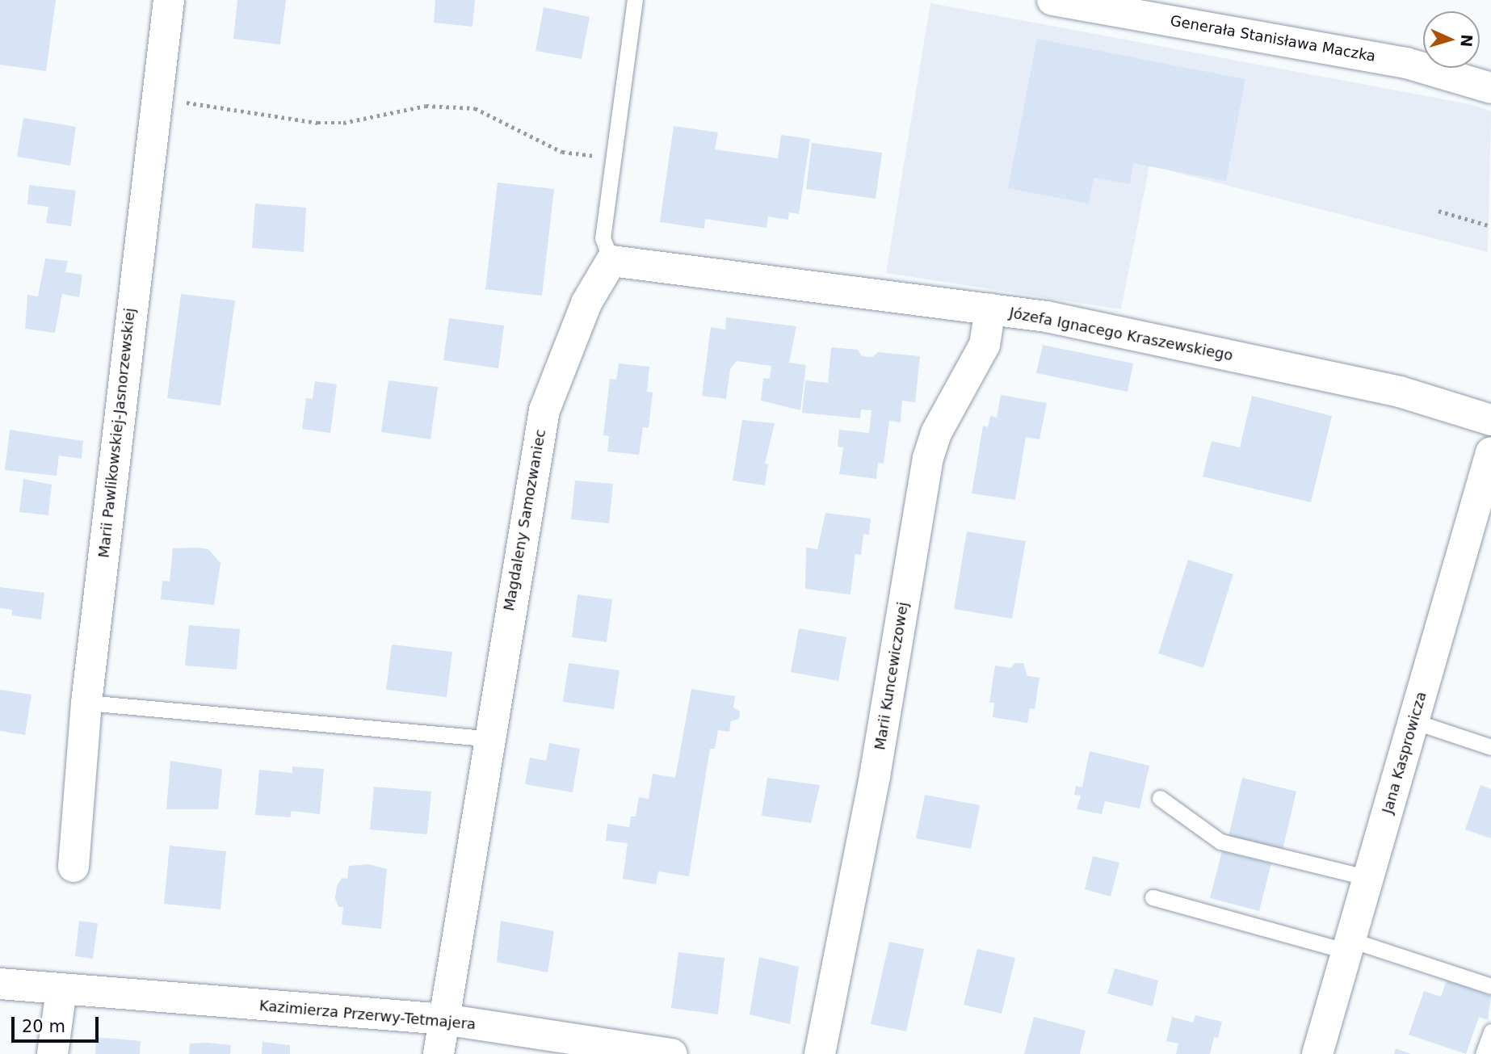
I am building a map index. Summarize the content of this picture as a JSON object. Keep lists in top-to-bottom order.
{
  "streets": {
    "street": [
      "Generała Stanisława Maczka",
      "Józefa Ignacego Kraszewskiego",
      "Marii Pawlikowskiej-Jasnorzewskiej",
      "Magdaleny Samozwaniec",
      "Marii Kuncewiczowej",
      "Jana Kasprowicza",
      "Kazimierza Przerwy-Tetmajera"
    ]
  },
  "crossings": [
    ["Józefa Ignacego Kraszewskiego", "Magdaleny Samozwaniec"],
    ["Józefa Ignacego Kraszewskiego", "Marii Kuncewiczowej"],
    ["Magdaleny Samozwaniec", "Kazimierza Przerwy-Tetmajera"]
  ],
  "scale_bar": "20 m",
  "north": "right"
}
